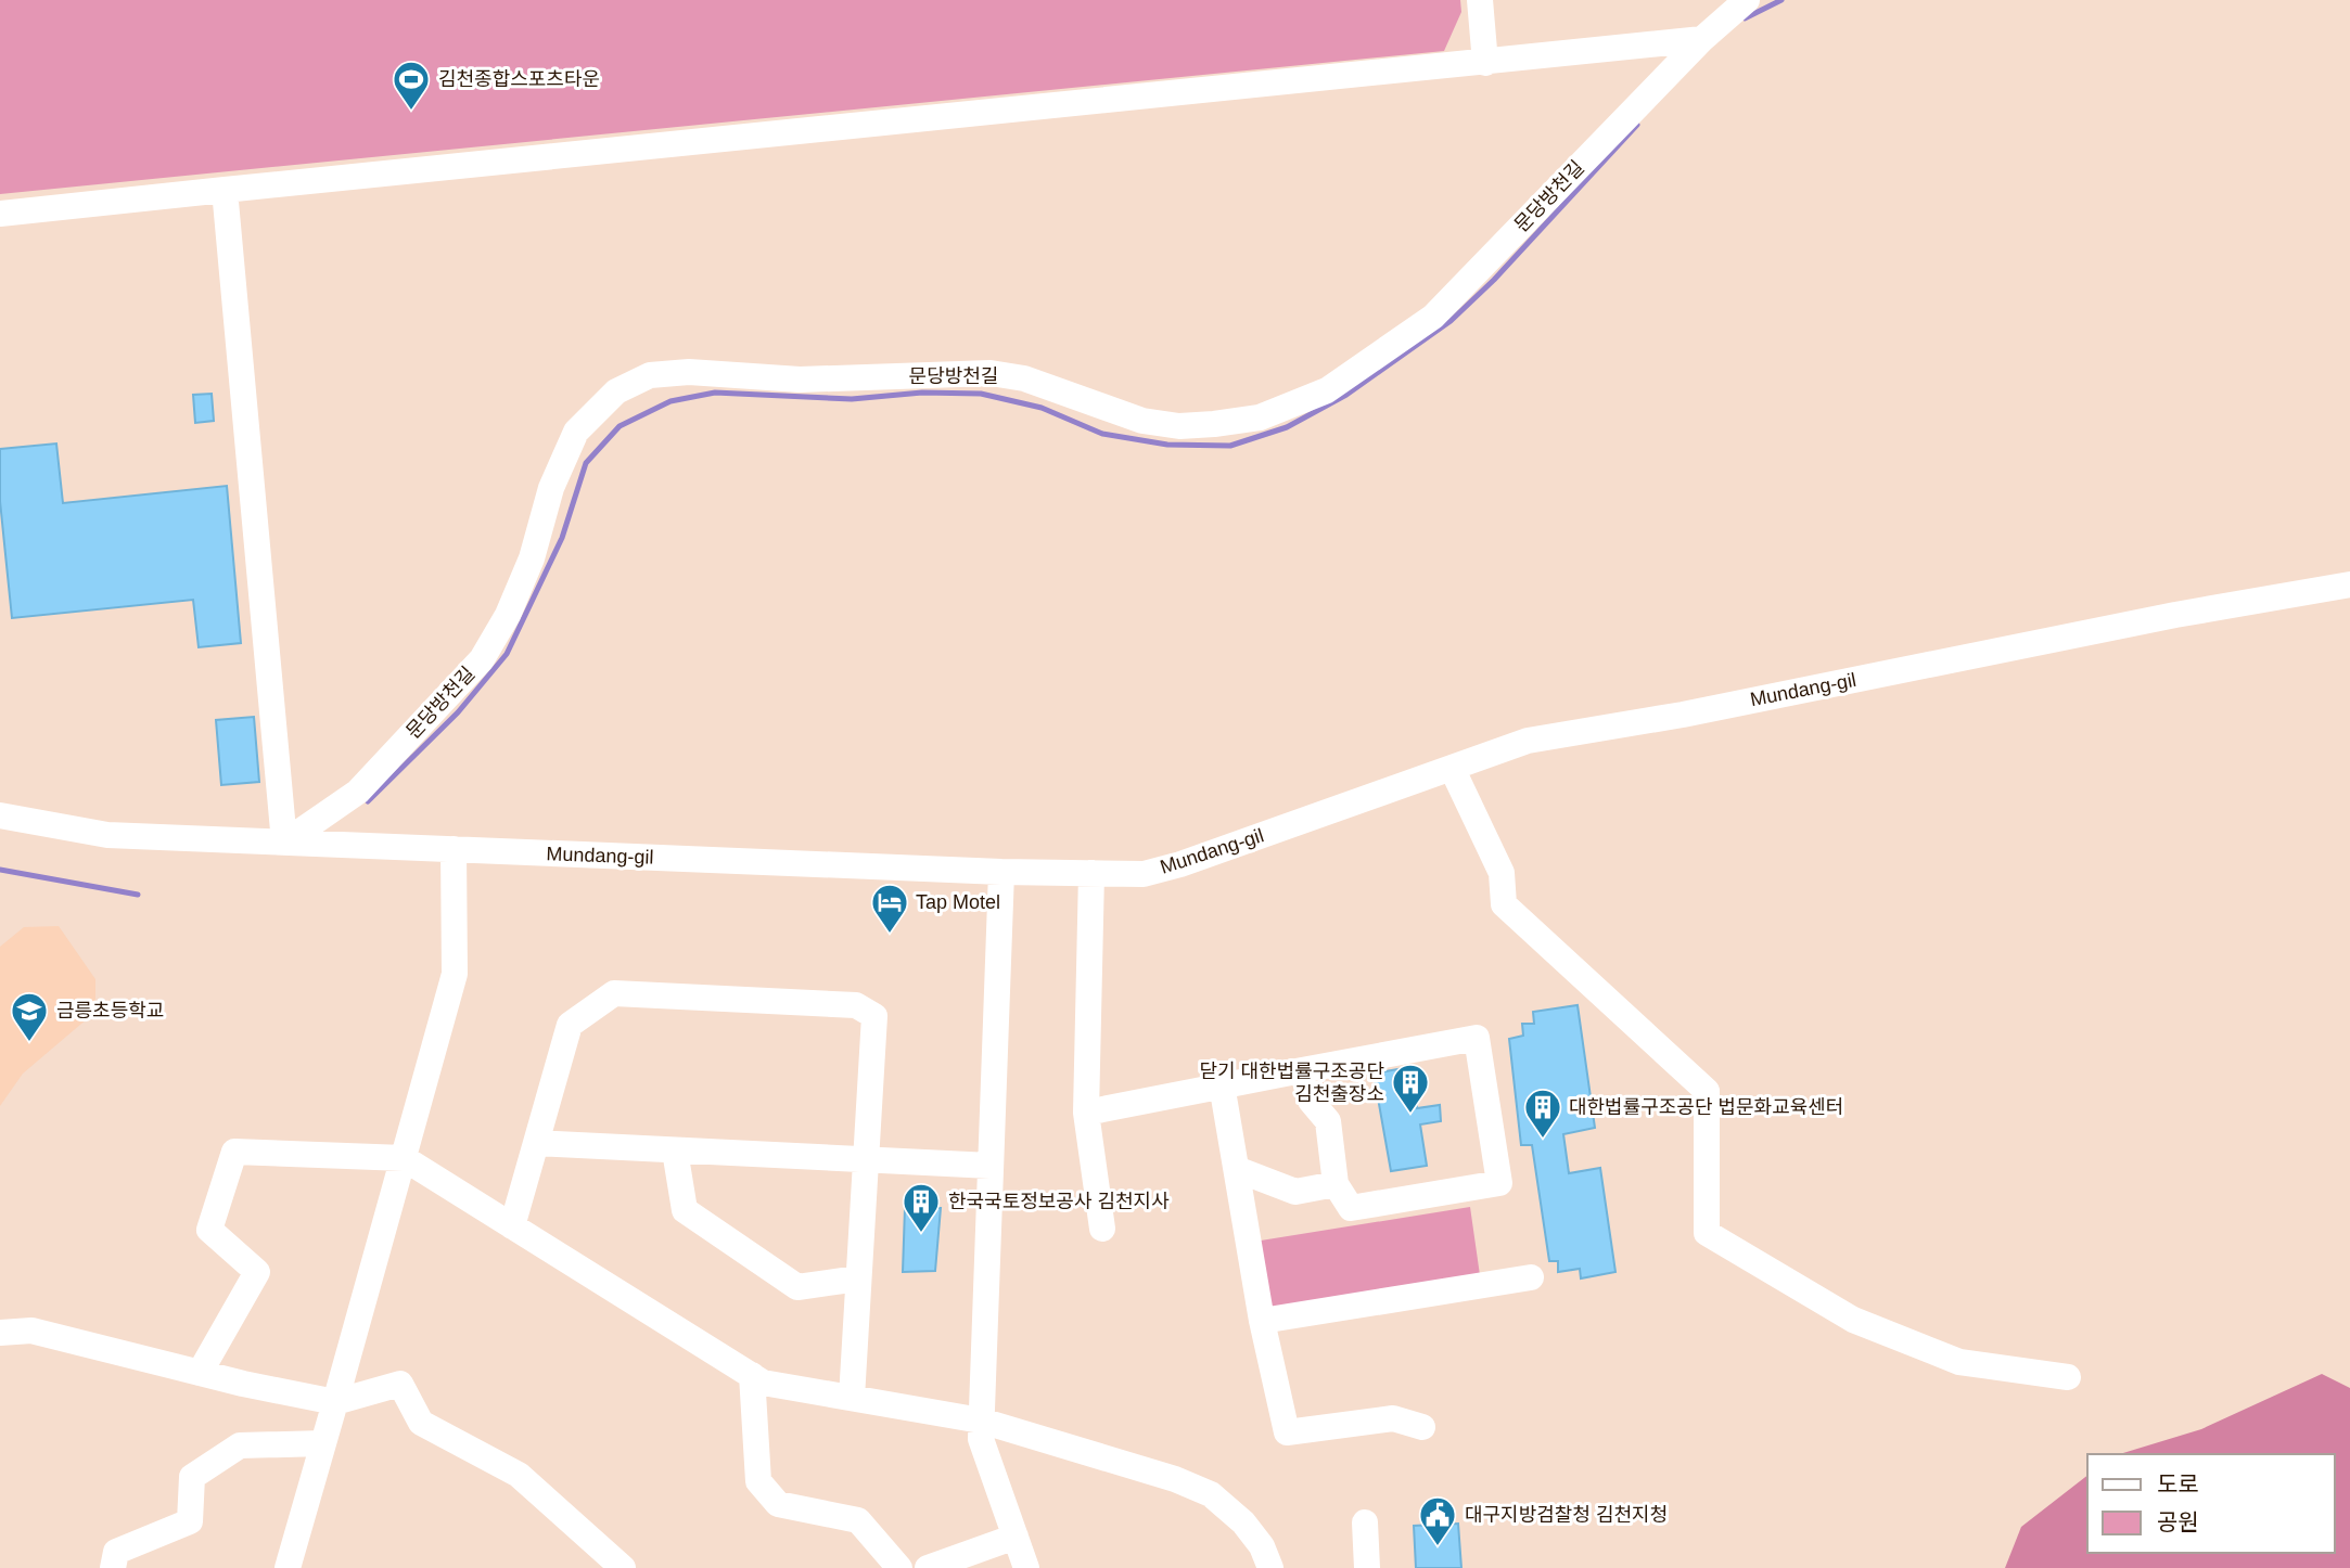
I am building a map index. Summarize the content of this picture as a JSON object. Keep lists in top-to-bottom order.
{
  "streets": {
    "street": ["문당방천길", "Mundang-gil"]
  },
  "crossings": [
    ["문당방천길", "Mundang-gil"]
  ],
  "places": {
    "sports": ["김천종합스포츠타운"],
    "hotel": ["Tap Motel"],
    "school or university": ["금릉초등학교"],
    "building": ["닫기 대한법률구조공단 김천출장소", "대한법률구조공단 법문화교육센터", "한국국토정보공사 김천지사"],
    "public building": ["대구지방검찰청 김천지청"]
  },
  "legend": ["도로", "공원"]
}
